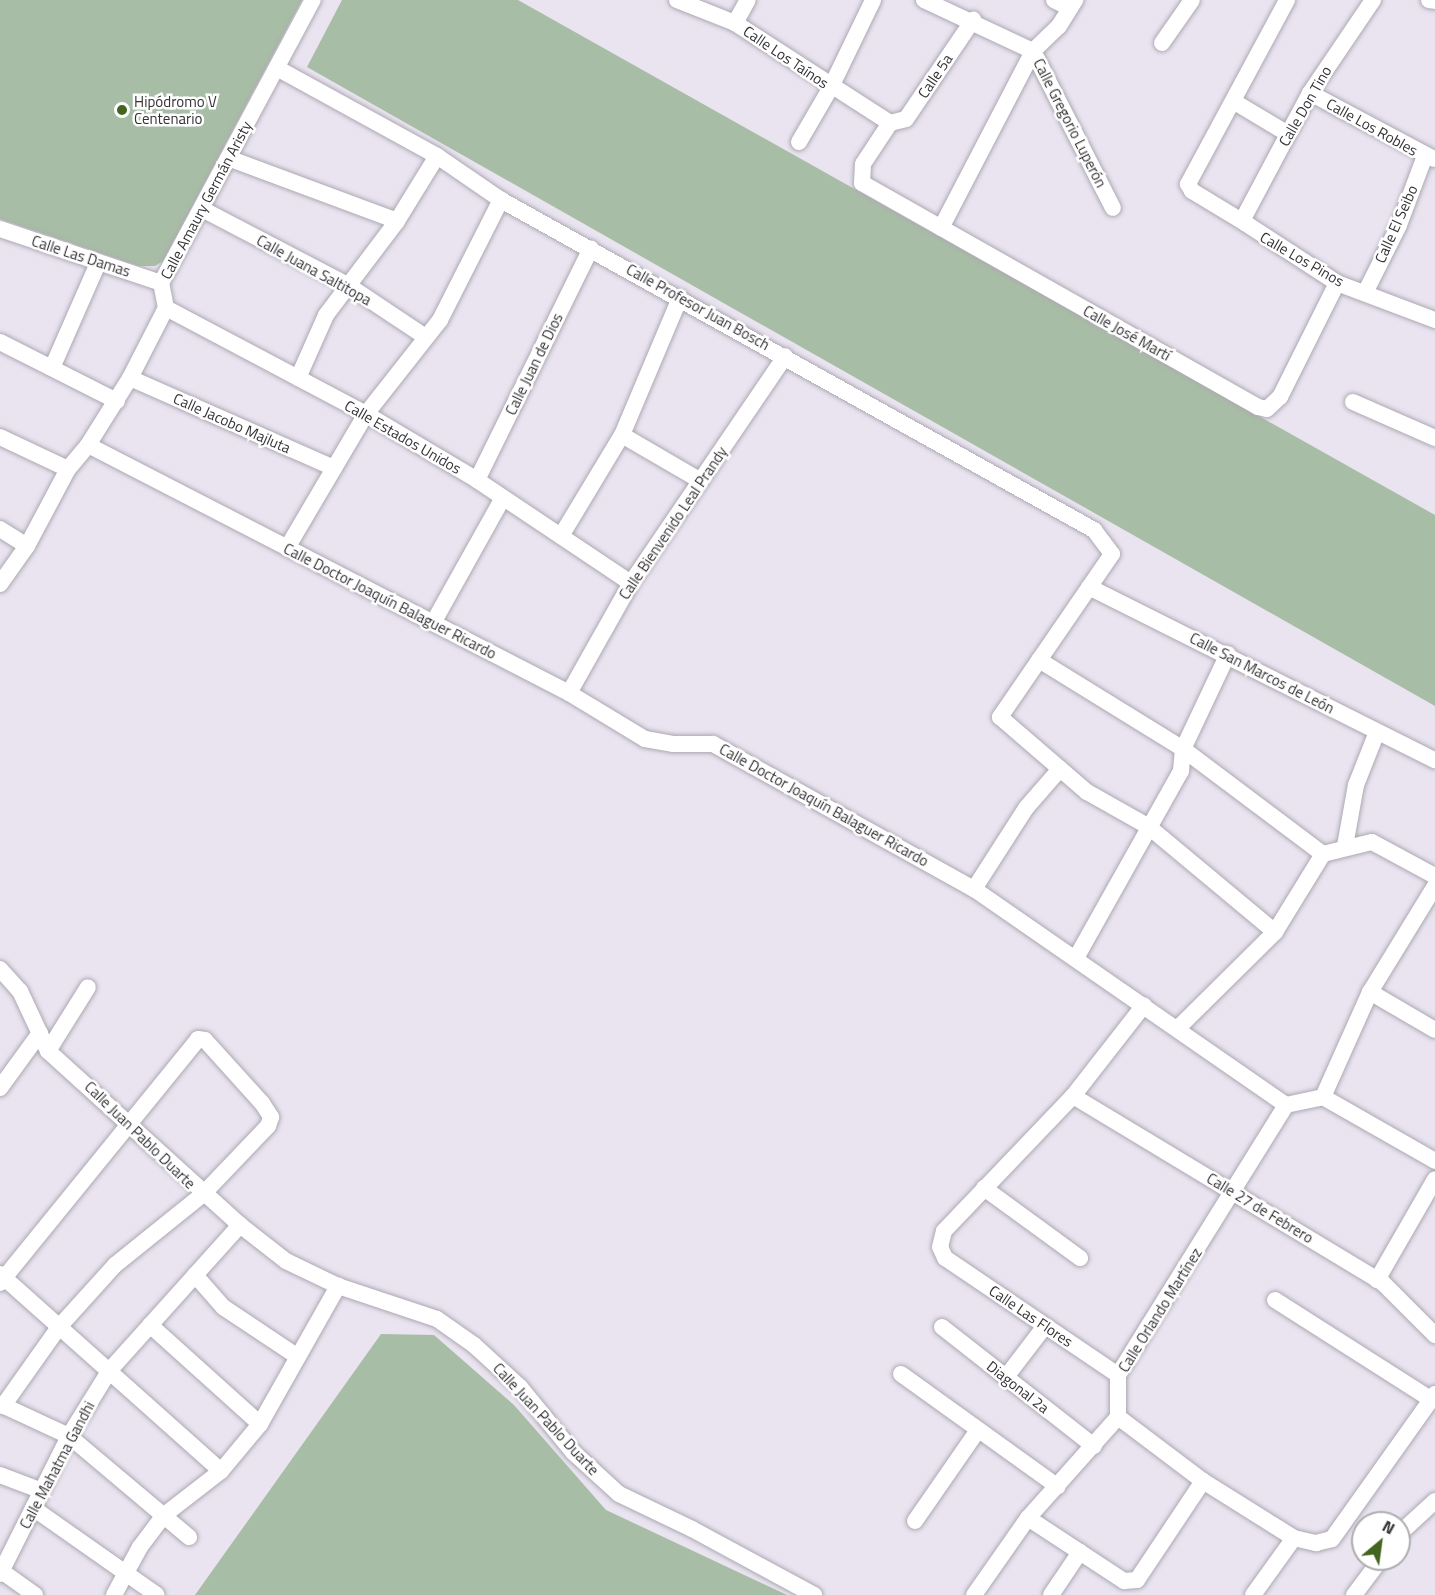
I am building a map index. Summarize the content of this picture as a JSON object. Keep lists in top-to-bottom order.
{
  "streets": {
    "street": [
      "Calle Los Taínos",
      "Calle 5a",
      "Calle Don Tino",
      "Calle Gregorio Luperón",
      "Calle Los Robles",
      "Calle Amaury Germán Aristy",
      "Calle El Seibo",
      "Calle Las Damas",
      "Calle Los Pinos",
      "Calle Juana Saltitopa",
      "Calle Profesor Juan Bosch",
      "Calle José Martí",
      "Calle Juan de Dios",
      "Calle Jacobo Majluta",
      "Calle Estados Unidos",
      "Calle Bienvenido Leal Prandy",
      "Calle Doctor Joaquín Balaguer Ricardo",
      "Calle San Marcos de León",
      "Calle Juan Pablo Duarte",
      "Calle 27 de Febrero",
      "Calle Orlando Martínez",
      "Calle Las Flores",
      "Diagonal 2a",
      "Calle Mahatma Gandhi"
    ]
  },
  "crossings": [
    ["Calle Los Taínos", "Calle 5a"],
    ["Calle Los Taínos", "Calle José Martí"],
    ["Calle 5a", "Calle Gregorio Luperón"],
    ["Calle 5a", "Calle José Martí"],
    ["Calle Don Tino", "Calle Los Robles"],
    ["Calle Don Tino", "Calle Los Pinos"],
    ["Calle Los Robles", "Calle El Seibo"],
    ["Calle Amaury Germán Aristy", "Calle Las Damas"],
    ["Calle Amaury Germán Aristy", "Calle Juana Saltitopa"],
    ["Calle Amaury Germán Aristy", "Calle Profesor Juan Bosch"],
    ["Calle Amaury Germán Aristy", "Calle Estados Unidos"],
    ["Calle El Seibo", "Calle Los Pinos"],
    ["Calle Los Pinos", "Calle José Martí"],
    ["Calle Profesor Juan Bosch", "Calle Juan de Dios"],
    ["Calle Profesor Juan Bosch", "Calle Bienvenido Leal Prandy"],
    ["Calle Profesor Juan Bosch", "Calle San Marcos de León"],
    ["Calle Juan de Dios", "Calle Estados Unidos"],
    ["Calle Estados Unidos", "Calle Bienvenido Leal Prandy"],
    ["Calle Bienvenido Leal Prandy", "Calle Doctor Joaquín Balaguer Ricardo"],
    ["Calle Doctor Joaquín Balaguer Ricardo", "Calle Orlando Martínez"],
    ["Calle Juan Pablo Duarte", "Calle Mahatma Gandhi"],
    ["Calle 27 de Febrero", "Calle Orlando Martínez"],
    ["Calle Orlando Martínez", "Calle Las Flores"]
  ],
  "places": ["Hipódromo V Centenario"],
  "north": "top right"
}
